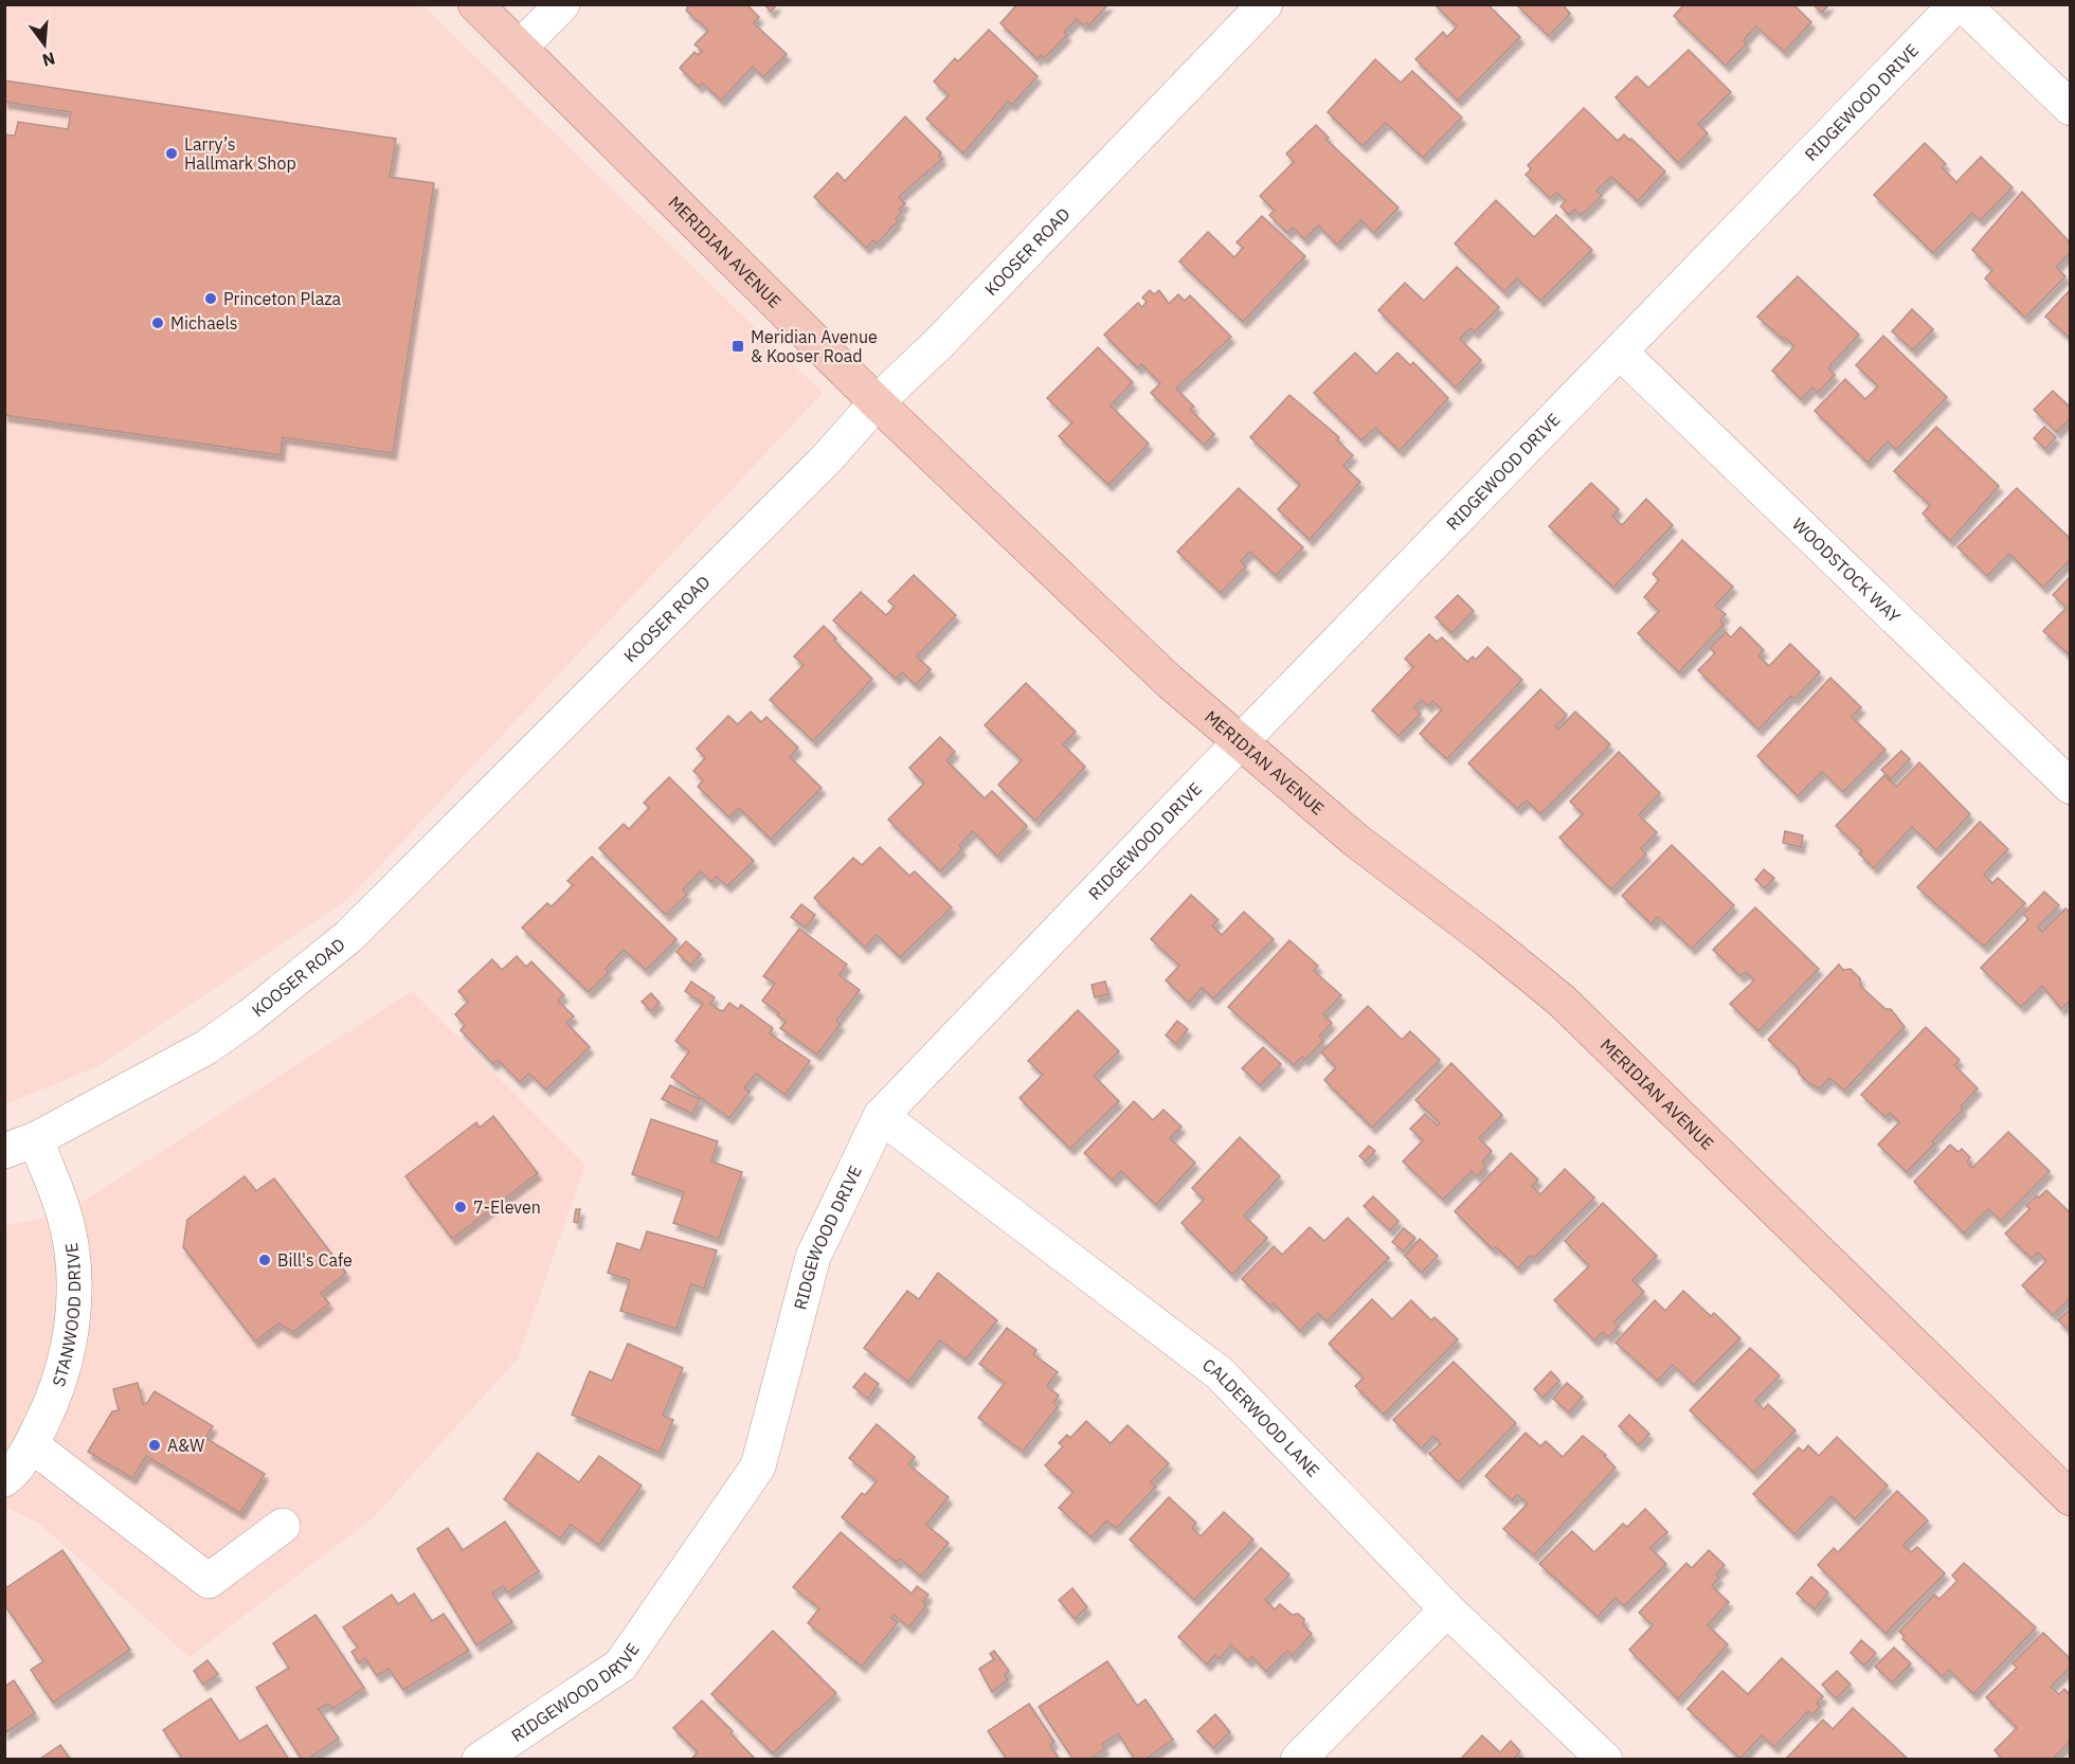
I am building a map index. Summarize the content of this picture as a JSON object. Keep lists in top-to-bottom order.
{
  "streets": {
    "main road": ["MERIDIAN AVENUE"],
    "street": [
      "RIDGEWOOD DRIVE",
      "KOOSER ROAD",
      "WOODSTOCK WAY",
      "STANWOOD DRIVE",
      "CALDERWOOD LANE"
    ]
  },
  "crossings": [
    ["RIDGEWOOD DRIVE", "MERIDIAN AVENUE"],
    ["RIDGEWOOD DRIVE", "WOODSTOCK WAY"],
    ["RIDGEWOOD DRIVE", "CALDERWOOD LANE"],
    ["MERIDIAN AVENUE", "KOOSER ROAD"],
    ["KOOSER ROAD", "STANWOOD DRIVE"]
  ],
  "places": {
    "other": [
      "Larry’s Hallmark Shop",
      "Princeton Plaza",
      "Michaels",
      "7-Eleven",
      "Bill's Cafe",
      "A&W"
    ],
    "transit": ["Meridian Avenue & Kooser Road"]
  },
  "north": "bottom"
}
